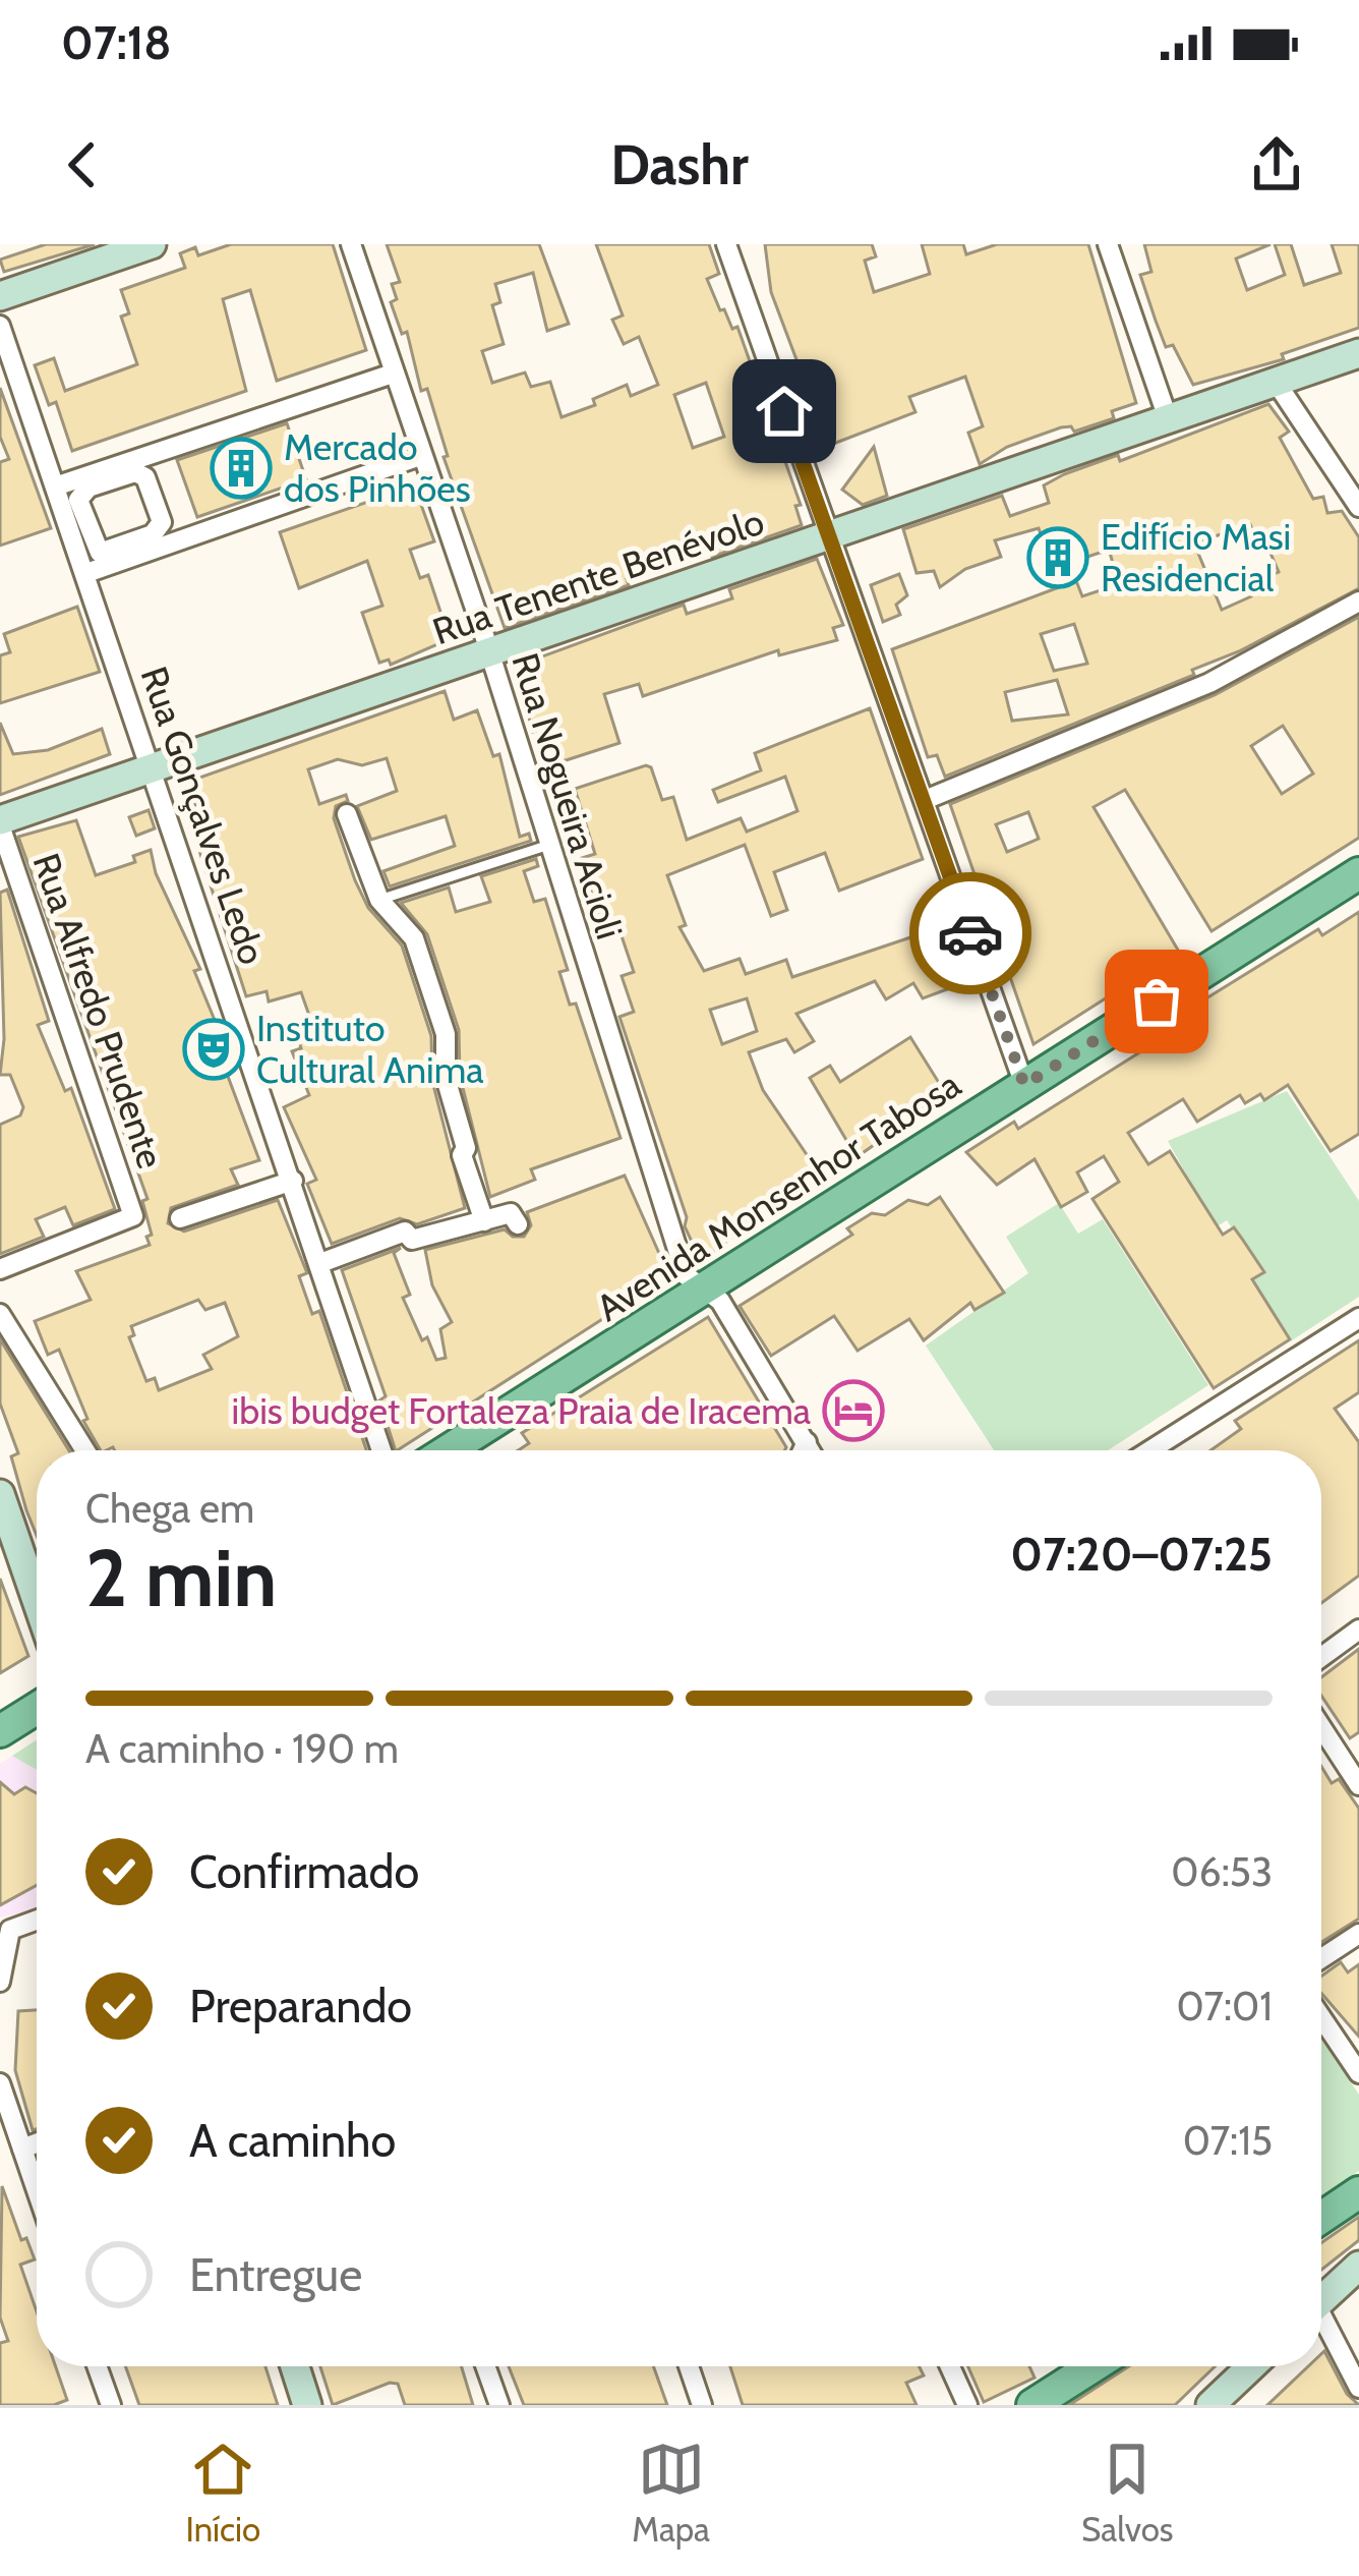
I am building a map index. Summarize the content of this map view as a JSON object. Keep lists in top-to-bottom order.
{
  "streets": {
    "main road": ["Avenida Monsenhor Tabosa"],
    "street": [
      "Rua Tenente Benévolo",
      "Rua Nogueira Acioli",
      "Rua Gonçalves Ledo",
      "Rua Alfredo Prudente"
    ]
  },
  "crossings": [
    ["Rua Tenente Benévolo", "Rua Nogueira Acioli"],
    ["Rua Tenente Benévolo", "Rua Gonçalves Ledo"],
    ["Rua Tenente Benévolo", "Rua Alfredo Prudente"],
    ["Rua Nogueira Acioli", "Avenida Monsenhor Tabosa"]
  ],
  "places": {
    "building": ["Mercado dos Pinhões", "Edifício Masi Residencial"],
    "theatre": ["Instituto Cultural Anima"],
    "hotel": ["ibis budget Fortaleza Praia de Iracema"]
  },
  "page": {
    "status": "07:18",
    "header": "Dashr",
    "heading": ["2 min", "Chega em", "07:20–07:25"],
    "bar": "A caminho · 190 m",
    "list": [
      ["Confirmado", "06:53"],
      ["Preparando", "07:01"],
      ["A caminho", "07:15"],
      "Entregue"
    ],
    "tabs": ["Início", "Mapa", "Salvos"]
  }
}
